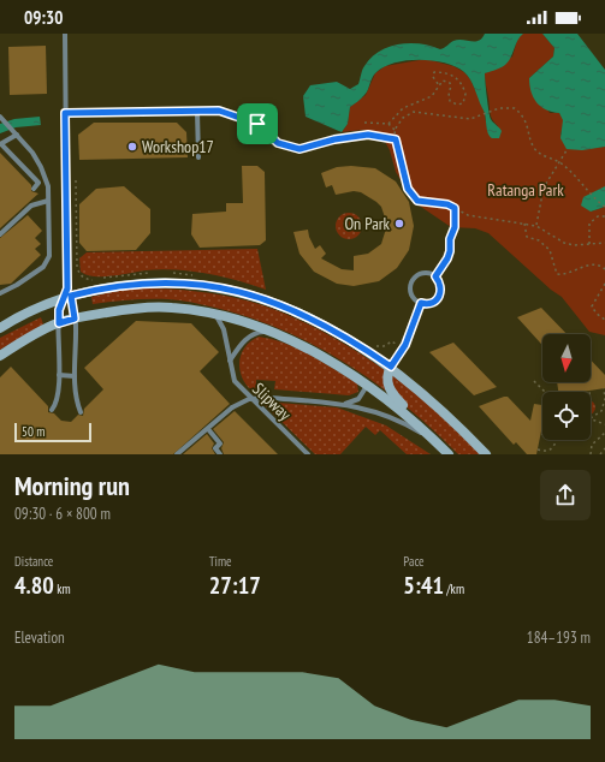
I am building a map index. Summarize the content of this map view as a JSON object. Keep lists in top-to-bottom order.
{
  "streets": {
    "lane": ["Slipway"]
  },
  "parks": ["Ratanga Park"],
  "places": ["Workshop17", "On Park"],
  "scale_bar": "50 m",
  "north": "bottom",
  "page": {
    "status": "09:30",
    "scale": "50 m",
    "heading": ["Morning run", "09:30 · 6 × 800 m"],
    "stats": [
      ["Distance", "4.80 km"],
      ["Time", "27:17"],
      ["Pace", "5:41 /km"]
    ],
    "chart": ["Elevation", "184–193 m"]
  }
}
